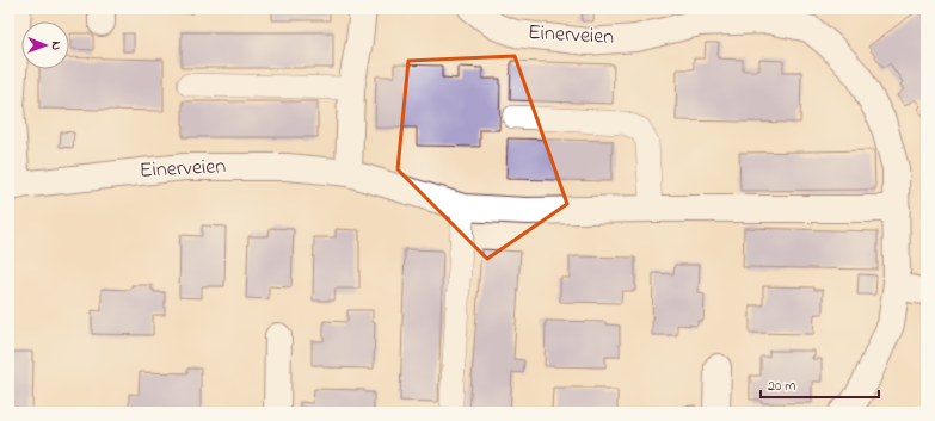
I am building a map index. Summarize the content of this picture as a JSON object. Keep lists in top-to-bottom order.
{
  "streets": {
    "street": ["Einerveien"]
  },
  "scale_bar": "20 m",
  "north": "right"
}
